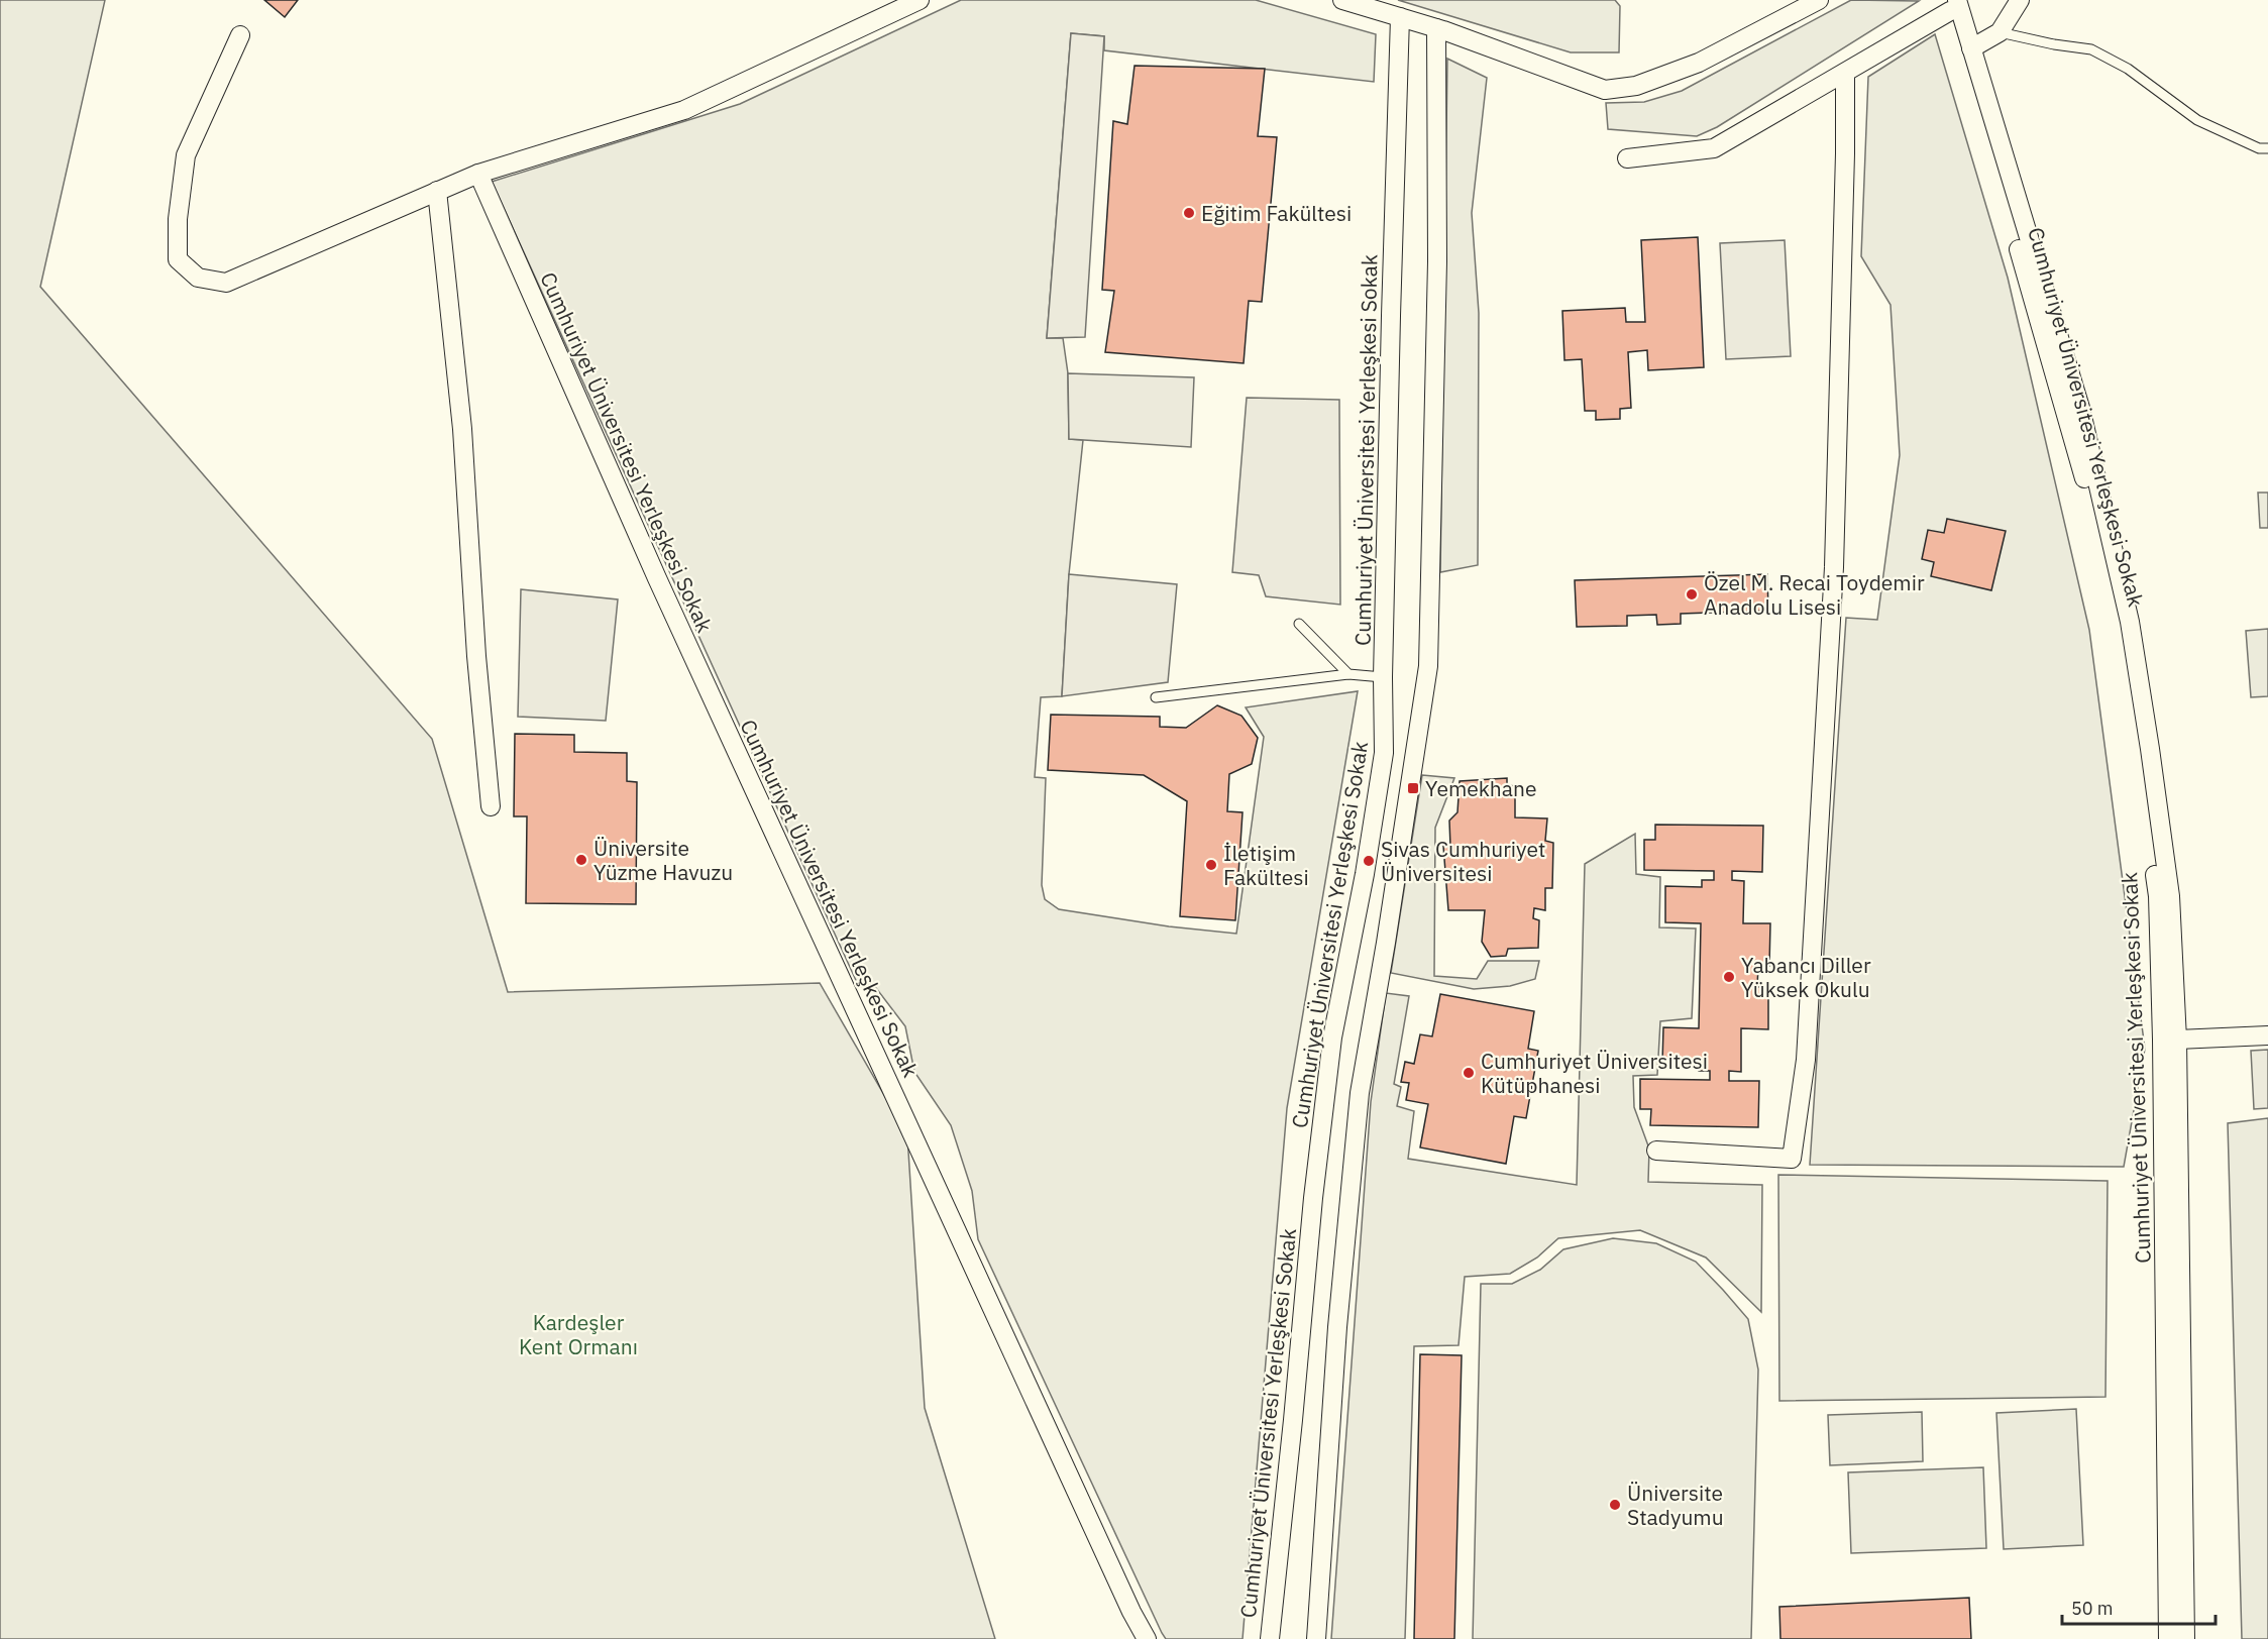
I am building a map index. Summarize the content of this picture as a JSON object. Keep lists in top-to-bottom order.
{
  "streets": {
    "street": ["Cumhuriyet Üniversitesi Yerleşkesi Sokak"]
  },
  "parks": ["Kardeşler Kent Ormanı"],
  "places": {
    "other": [
      "Eğitim Fakültesi",
      "Özel M. Recai Toydemir Anadolu Lisesi",
      "Üniversite Yüzme Havuzu",
      "Sivas Cumhuriyet Üniversitesi",
      "İletişim Fakültesi",
      "Yabancı Diller Yüksek Okulu",
      "Cumhuriyet Üniversitesi Kütüphanesi",
      "Üniversite Stadyumu"
    ],
    "transit": ["Yemekhane"]
  },
  "scale_bar": "50 m"
}
